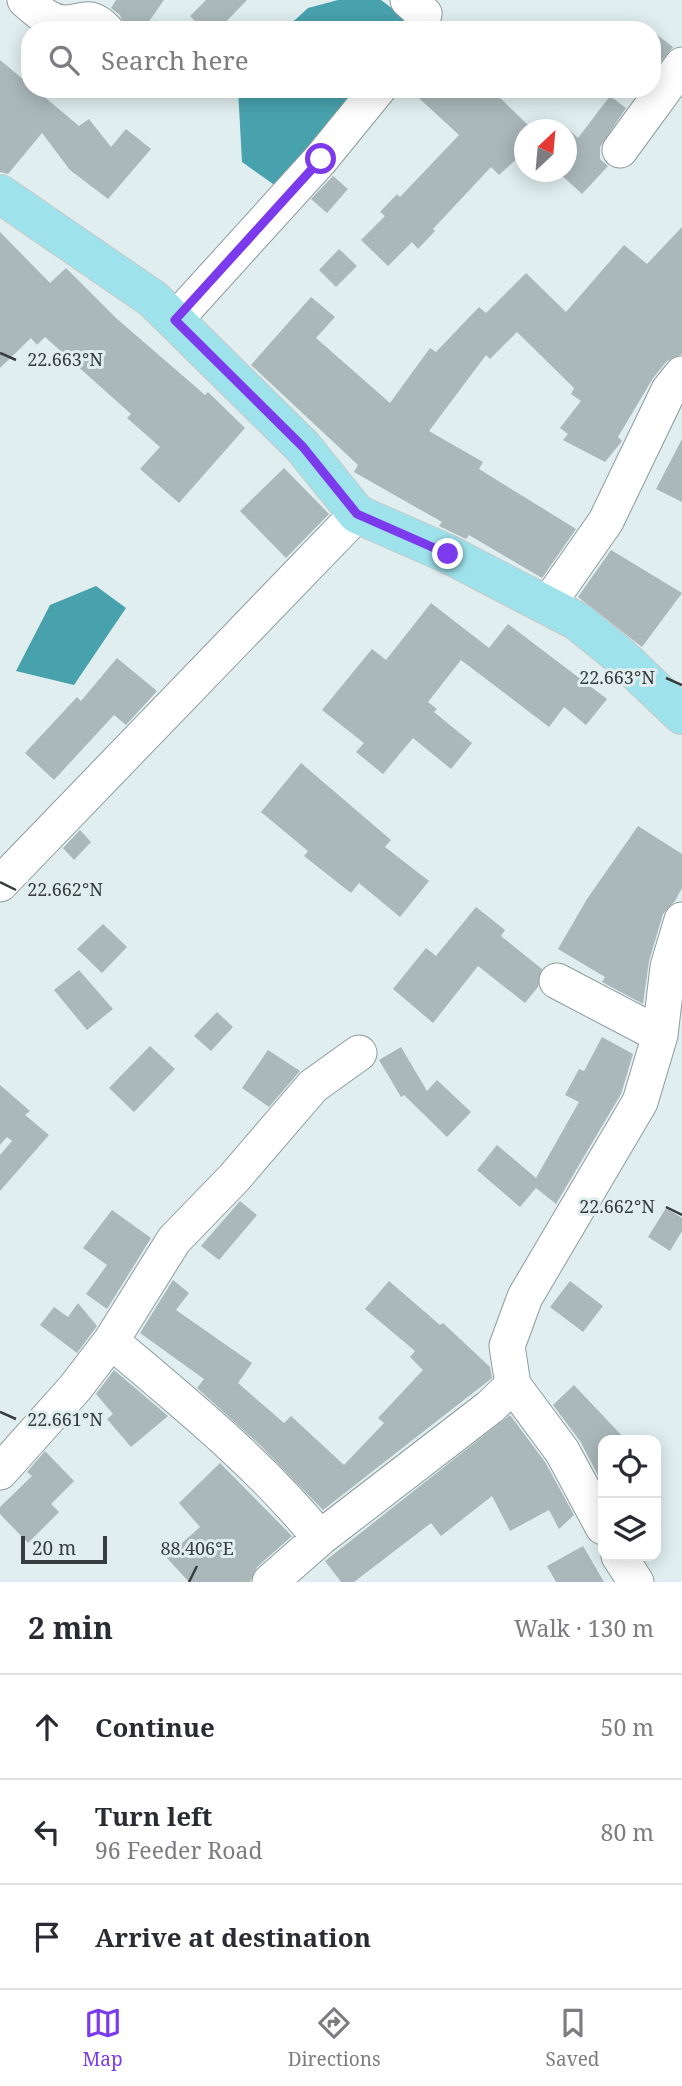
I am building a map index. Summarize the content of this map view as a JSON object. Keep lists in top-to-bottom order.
{
  "scale_bar": "20 m",
  "north": "top right",
  "page": {
    "search": "Search here",
    "scale": "20 m",
    "heading": ["2 min", "Walk · 130 m"],
    "list": [
      ["Continue", "50 m"],
      ["Turn left", "96 Feeder Road", "80 m"],
      "Arrive at destination"
    ],
    "nav": ["Map", "Directions", "Saved"]
  },
  "coordinates": [
    "22.663°N",
    "22.662°N",
    "22.661°N",
    "88.406°E"
  ]
}
